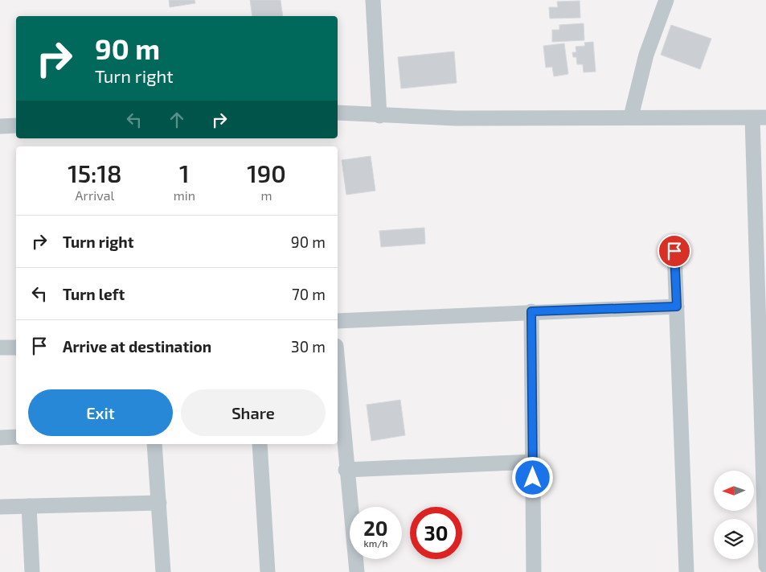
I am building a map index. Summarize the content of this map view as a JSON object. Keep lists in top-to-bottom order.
{
  "north": "left",
  "page": {
    "turn": ["90 m", "Turn right"],
    "eta": [
      "15:18",
      "Arrival",
      "1",
      "min",
      "190",
      "m"
    ],
    "list": [
      {
        "name": "Turn right",
        "value": "90 m"
      },
      {
        "name": "Turn left",
        "value": "70 m"
      },
      {
        "name": "Arrive at destination",
        "value": "30 m"
      }
    ],
    "buttons": ["Exit", "Share"],
    "speed": "20 km/h",
    "limit": "30"
  }
}
